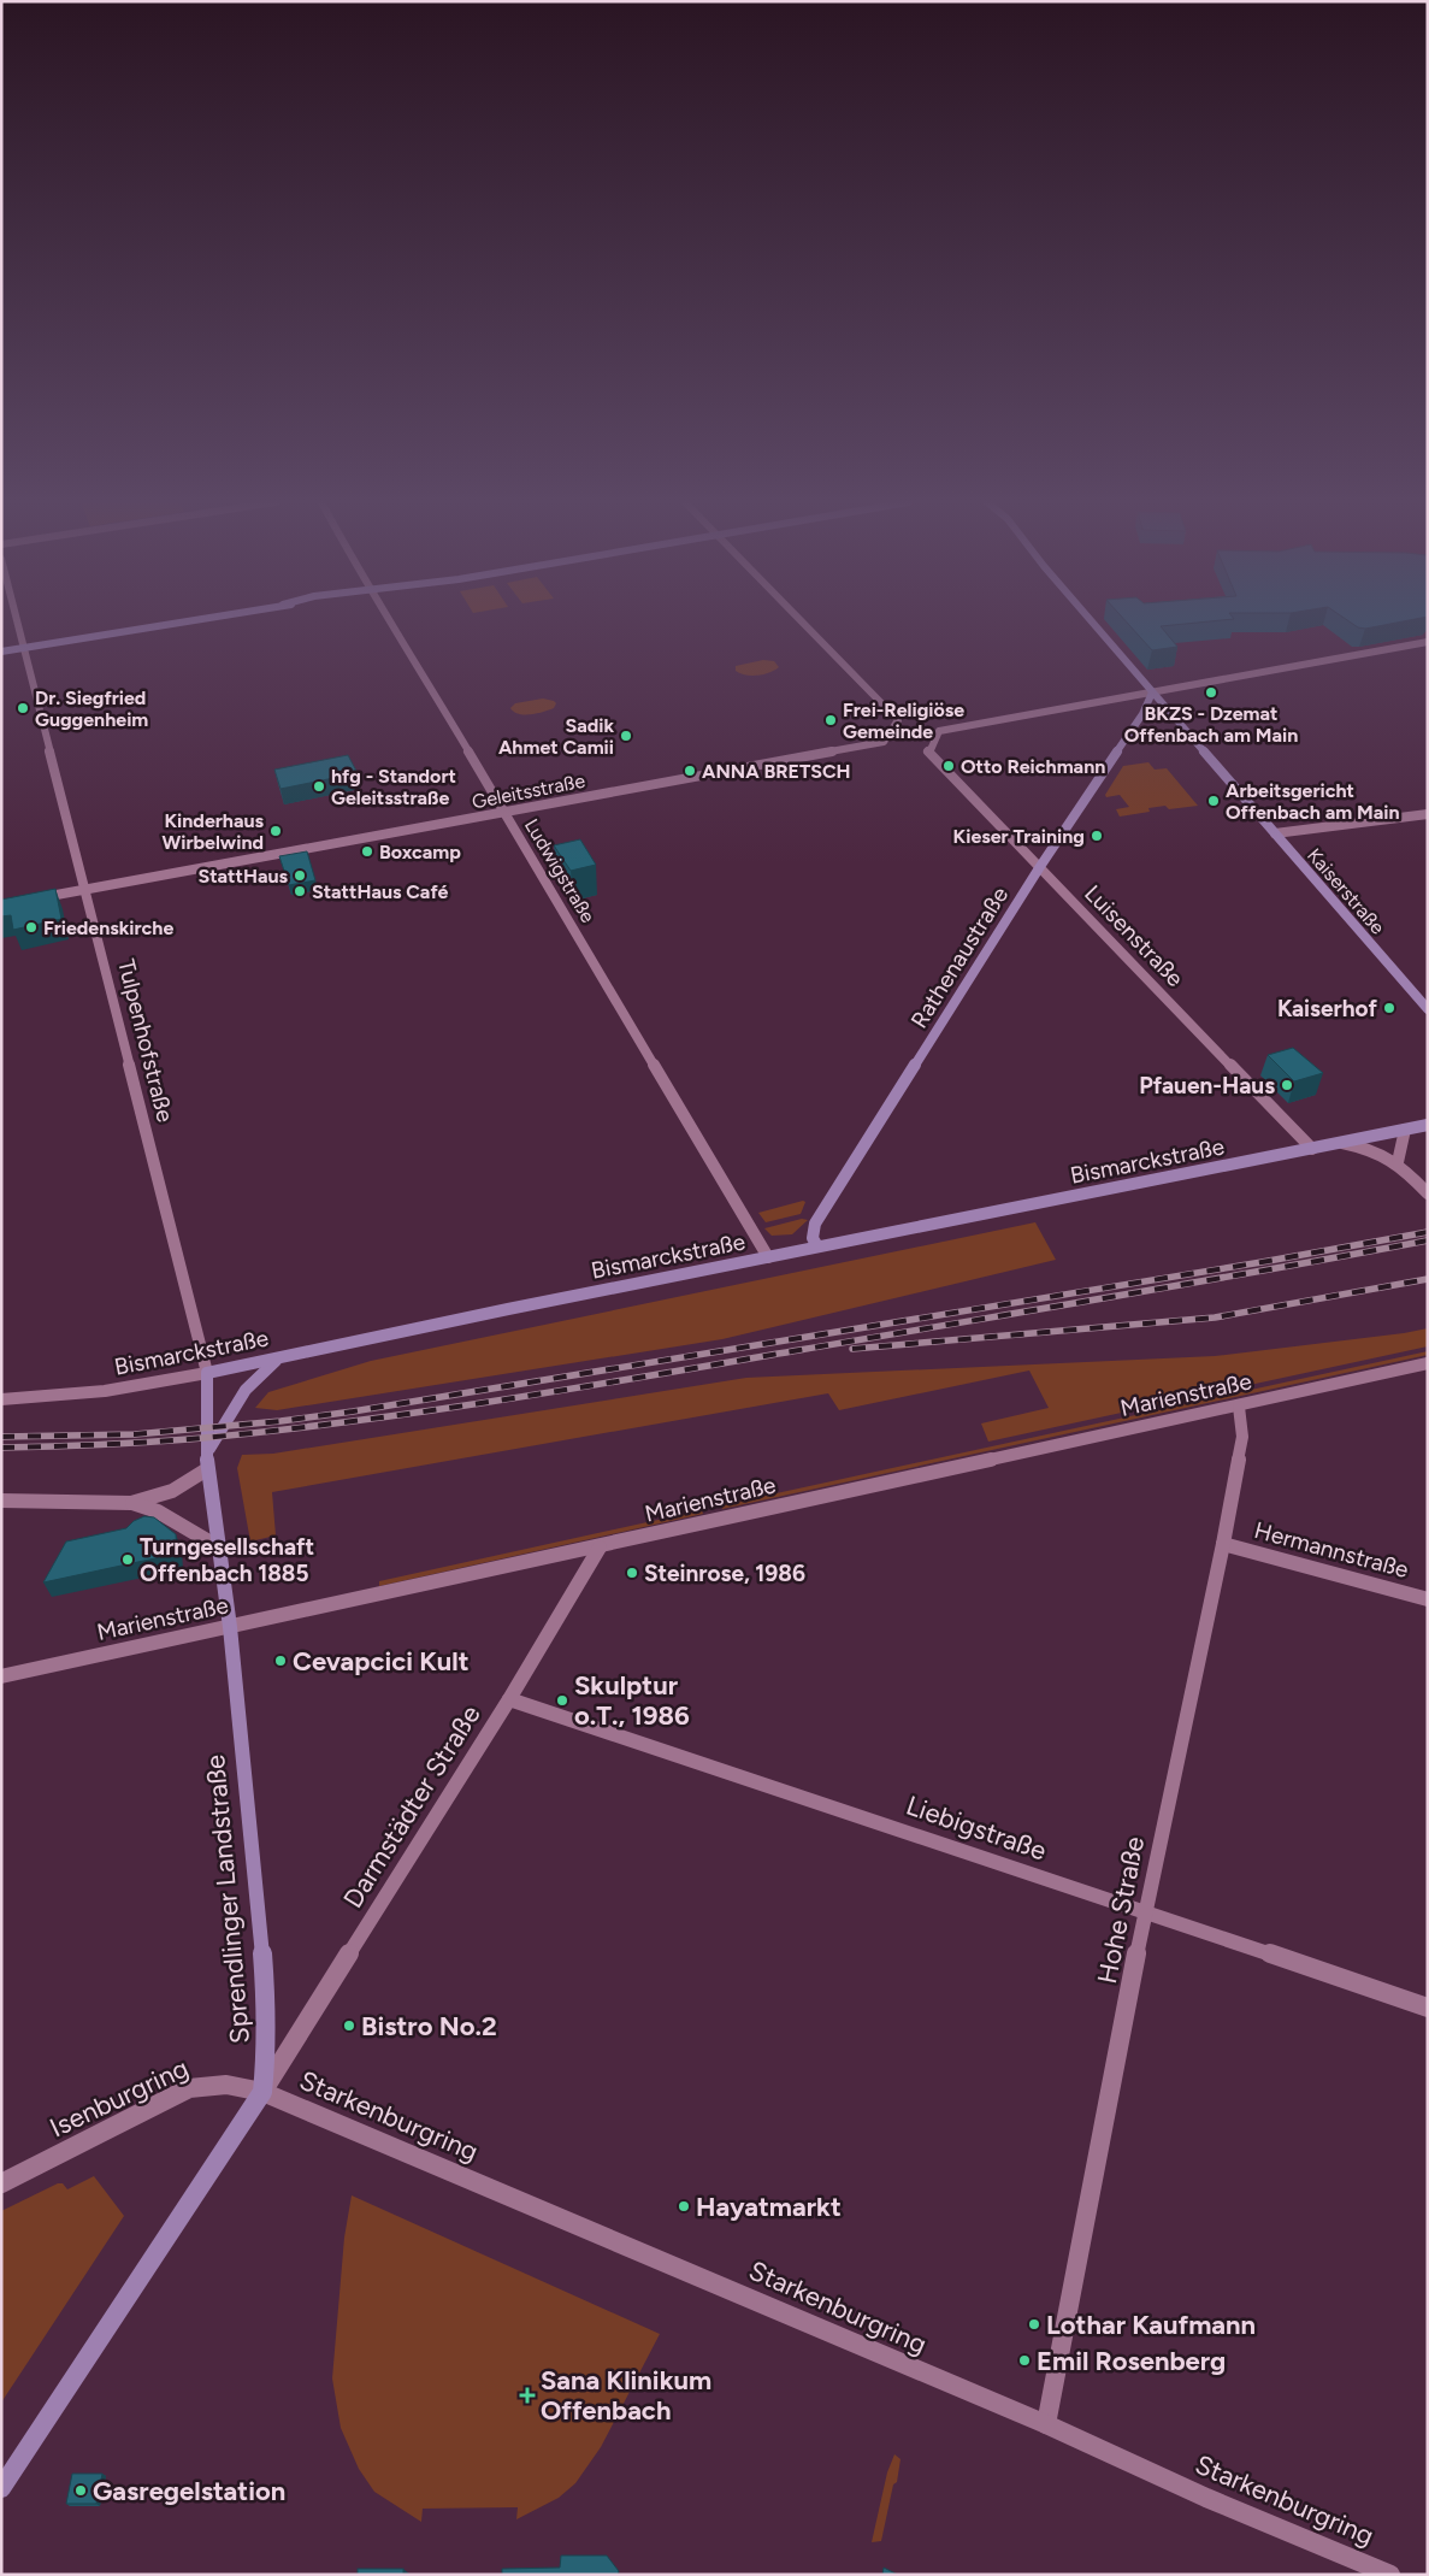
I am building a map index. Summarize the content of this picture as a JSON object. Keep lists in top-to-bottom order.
{
  "streets": {
    "main road": [
      "Kaiserstraße",
      "Rathenaustraße",
      "Bismarckstraße",
      "Sprendlinger Landstraße"
    ],
    "street": [
      "Geleitsstraße",
      "Ludwigstraße",
      "Luisenstraße",
      "Tulpenhofstraße",
      "Marienstraße",
      "Hermannstraße",
      "Darmstädter Straße",
      "Liebigstraße",
      "Hohe Straße",
      "Isenburgring",
      "Starkenburgring"
    ]
  },
  "crossings": [
    ["Geleitsstraße", "Ludwigstraße"],
    ["Geleitsstraße", "Tulpenhofstraße"],
    ["Ludwigstraße", "Bismarckstraße"],
    ["Kaiserstraße", "Luisenstraße"],
    ["Kaiserstraße", "Rathenaustraße"],
    ["Luisenstraße", "Rathenaustraße"],
    ["Luisenstraße", "Bismarckstraße"],
    ["Rathenaustraße", "Bismarckstraße"],
    ["Tulpenhofstraße", "Bismarckstraße"],
    ["Tulpenhofstraße", "Sprendlinger Landstraße"],
    ["Bismarckstraße", "Sprendlinger Landstraße"],
    ["Marienstraße", "Darmstädter Straße"],
    ["Marienstraße", "Sprendlinger Landstraße"],
    ["Marienstraße", "Hohe Straße"],
    ["Hermannstraße", "Hohe Straße"],
    ["Darmstädter Straße", "Liebigstraße"],
    ["Darmstädter Straße", "Sprendlinger Landstraße"],
    ["Darmstädter Straße", "Isenburgring"],
    ["Darmstädter Straße", "Starkenburgring"],
    ["Liebigstraße", "Hohe Straße"],
    ["Sprendlinger Landstraße", "Isenburgring"],
    ["Sprendlinger Landstraße", "Starkenburgring"],
    ["Hohe Straße", "Starkenburgring"],
    ["Isenburgring", "Starkenburgring"]
  ],
  "places": {
    "other": [
      "BKZS - Dzemat Offenbach am Main",
      "Dr. Siegfried Guggenheim",
      "Frei-Religiöse Gemeinde",
      "Sadik Ahmet Camii",
      "Otto Reichmann",
      "ANNA BRETSCH",
      "hfg - Standort Geleitsstraße",
      "Arbeitsgericht Offenbach am Main",
      "Kinderhaus Wirbelwind",
      "Kieser Training",
      "Boxcamp",
      "StattHaus",
      "StattHaus Café",
      "Friedenskirche",
      "Kaiserhof",
      "Pfauen-Haus",
      "Turngesellschaft Offenbach 1885",
      "Steinrose, 1986",
      "Cevapcici Kult",
      "Skulptur o.T., 1986",
      "Bistro No.2",
      "Hayatmarkt",
      "Lothar Kaufmann",
      "Emil Rosenberg",
      "Gasregelstation"
    ],
    "health": ["Sana Klinikum Offenbach"]
  }
}
